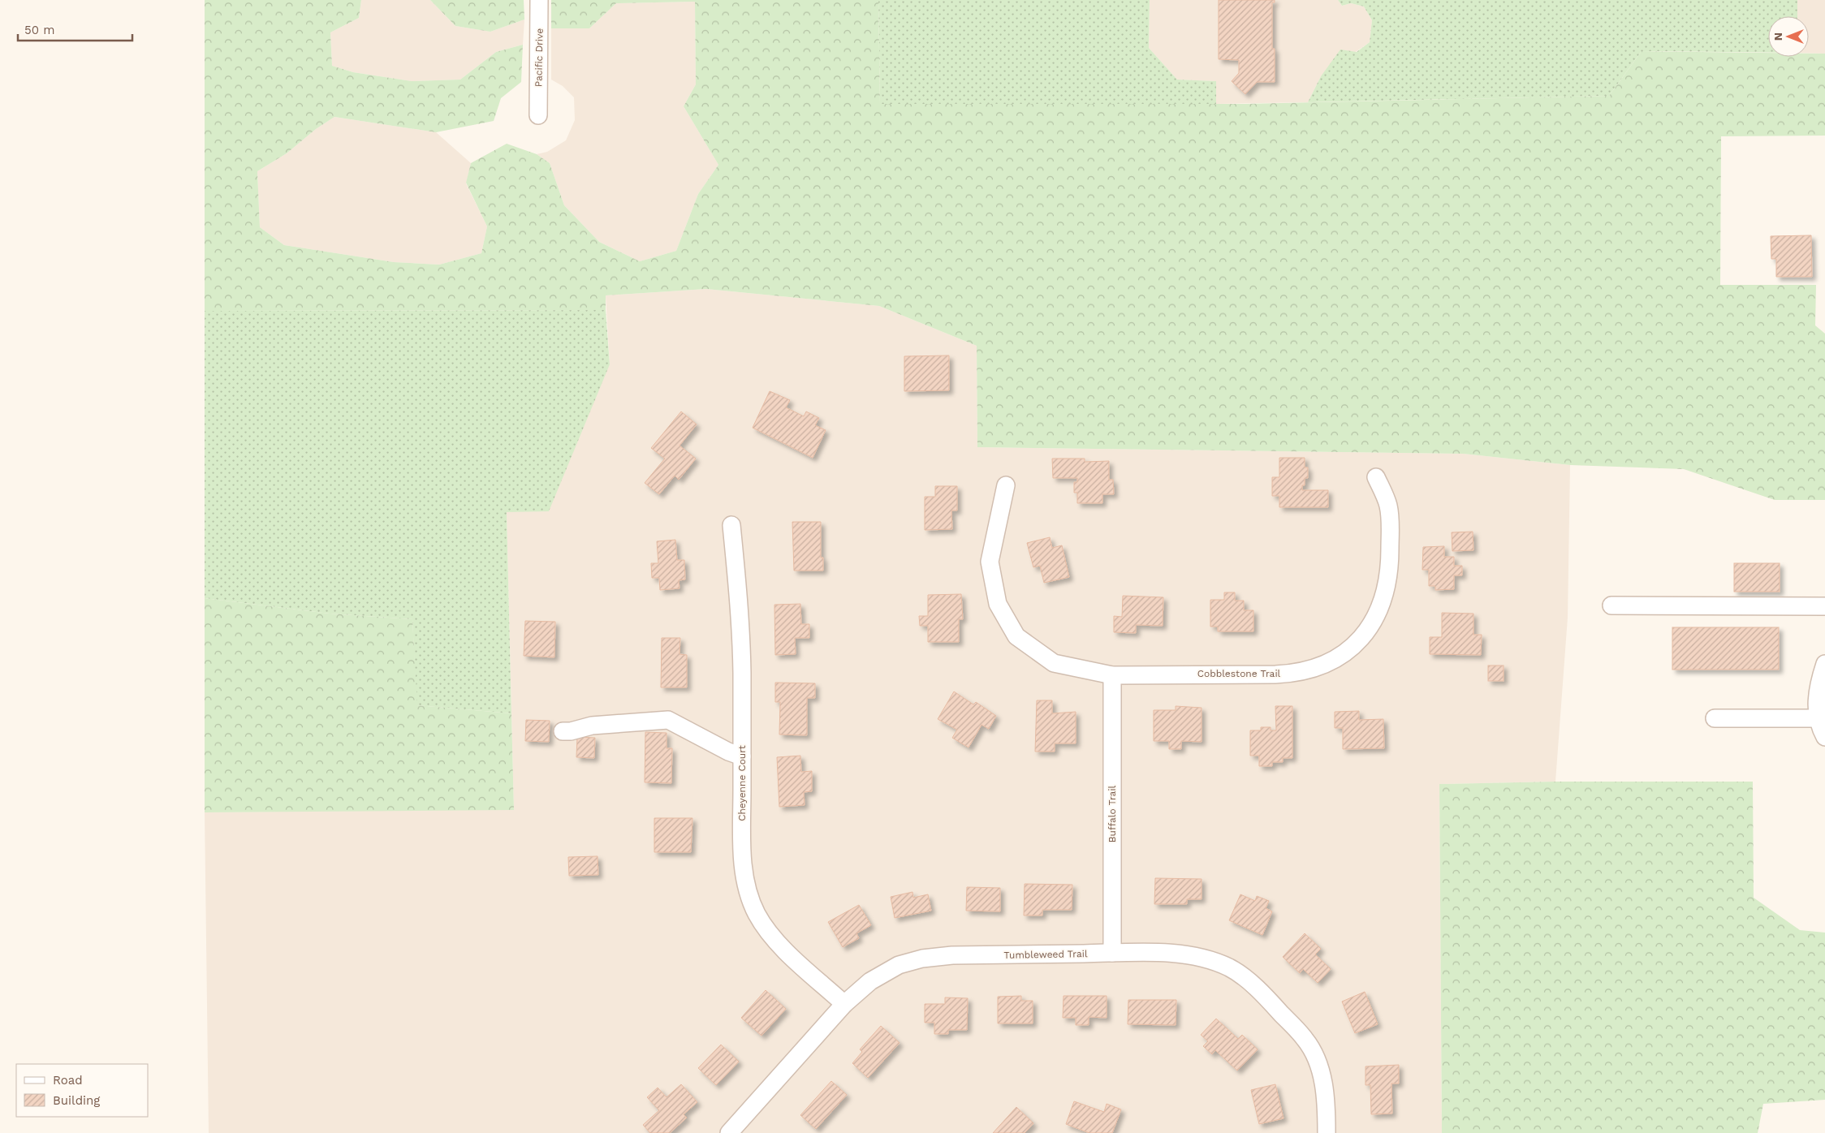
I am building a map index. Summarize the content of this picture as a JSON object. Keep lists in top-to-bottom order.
{
  "streets": {
    "street": [
      "Pacific Drive",
      "Cobblestone Trail",
      "Cheyenne Court",
      "Buffalo Trail",
      "Tumbleweed Trail"
    ]
  },
  "crossings": [
    ["Cobblestone Trail", "Buffalo Trail"],
    ["Cheyenne Court", "Tumbleweed Trail"],
    ["Buffalo Trail", "Tumbleweed Trail"]
  ],
  "legend": ["Road", "Building"],
  "scale_bar": "50 m",
  "north": "left"
}
